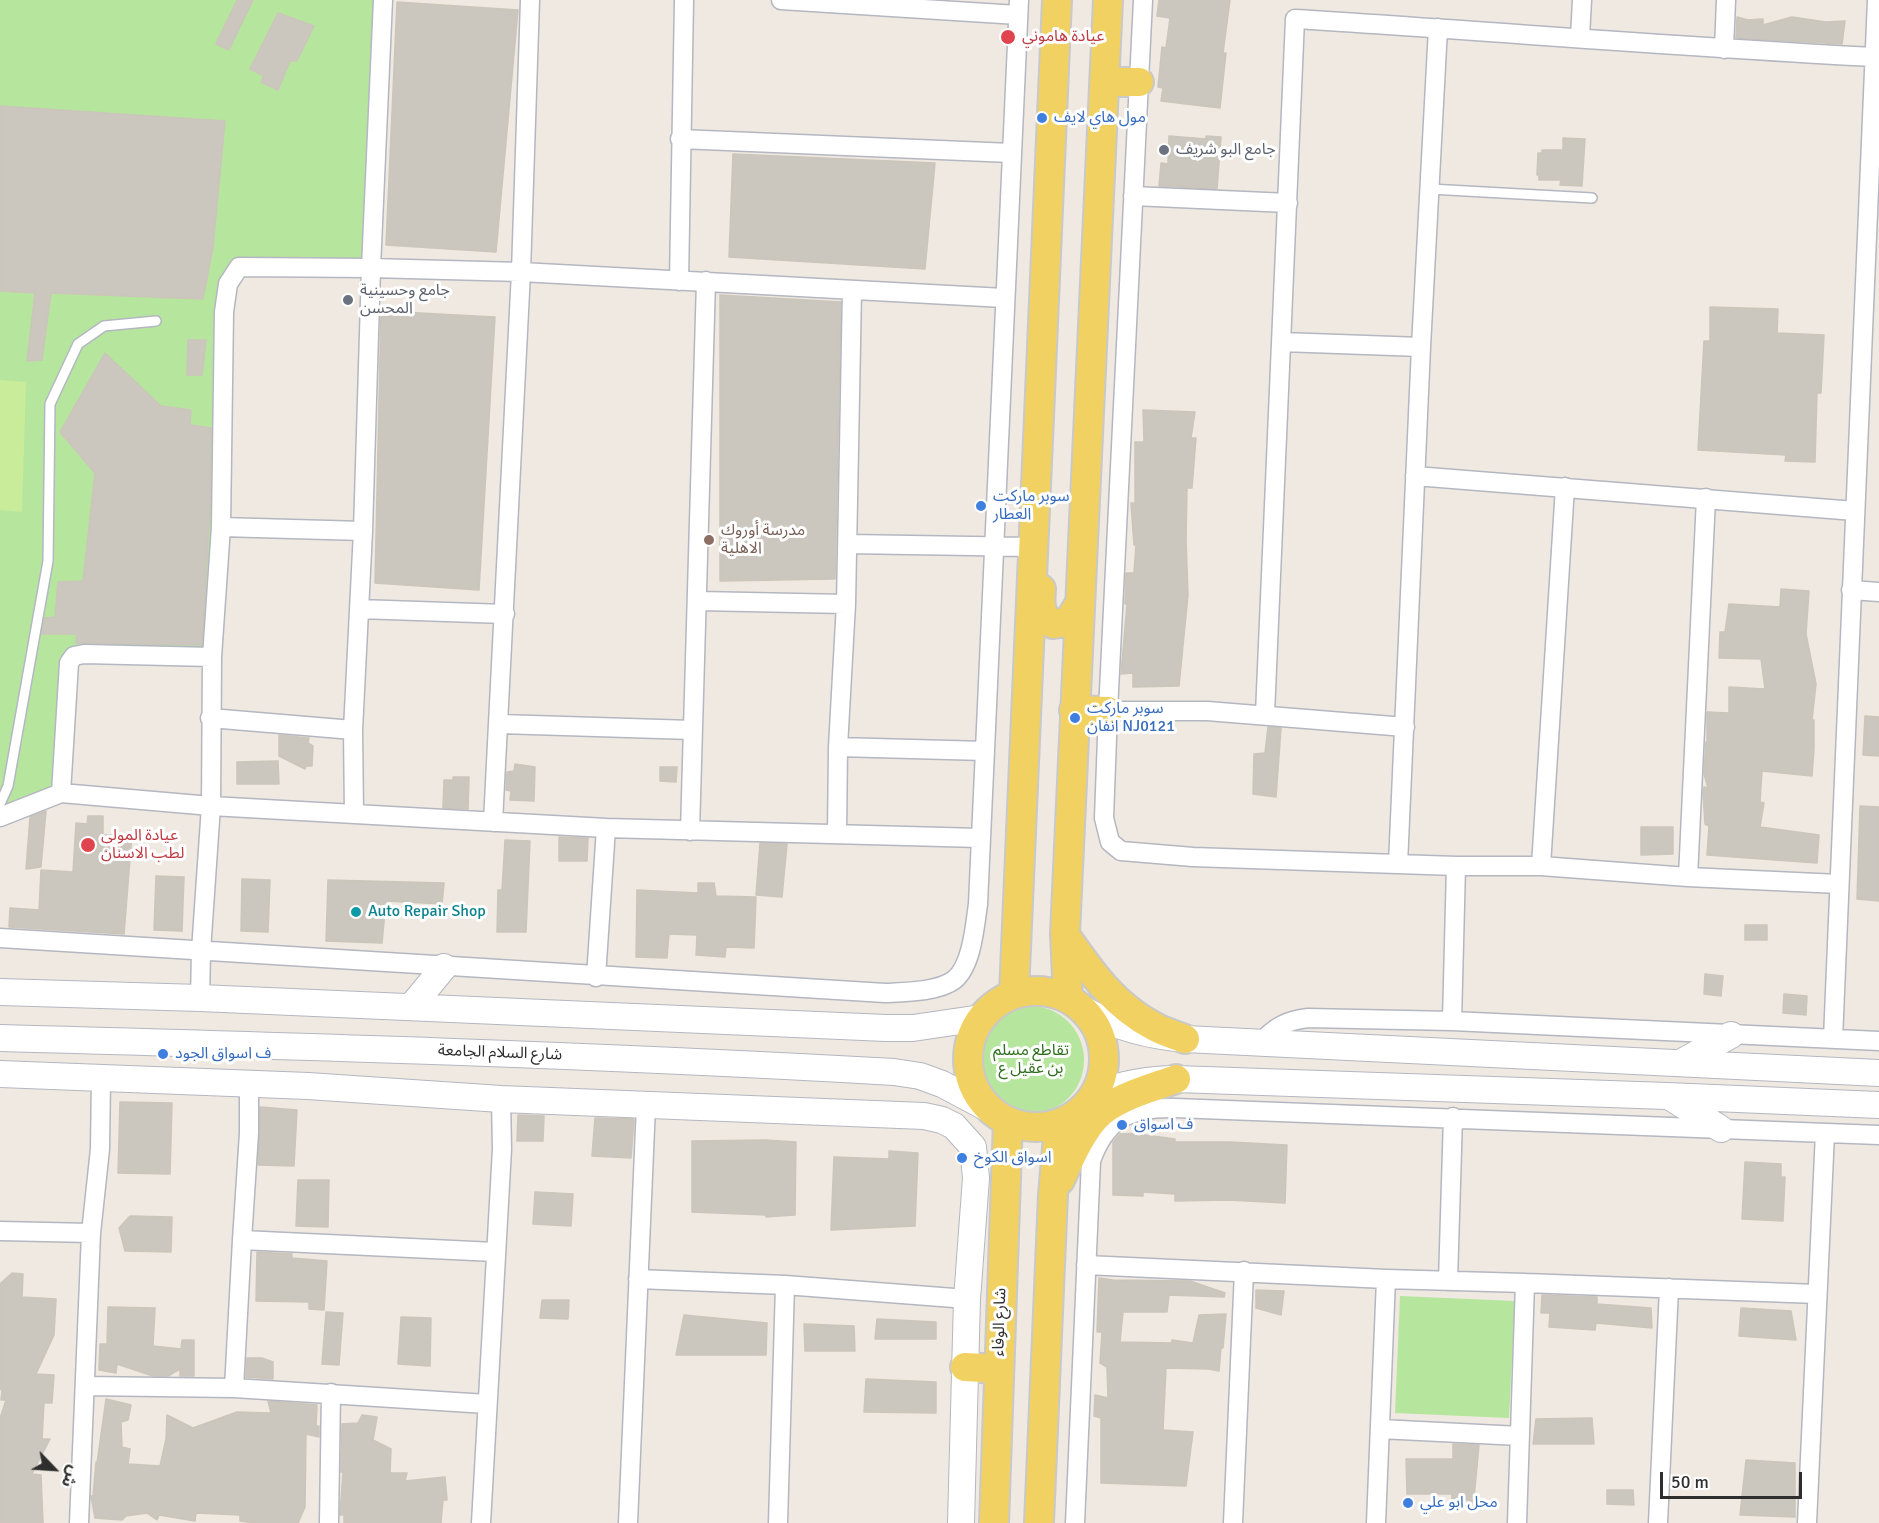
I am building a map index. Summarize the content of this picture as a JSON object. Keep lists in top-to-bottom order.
{
  "streets": {
    "main road": ["شارع السلام الجامعة", "شارع الوفاء"]
  },
  "crossings": [
    ["شارع السلام الجامعة", "شارع الوفاء"]
  ],
  "parks": ["تقاطع مسلم بن عقيل ع"],
  "places": [
    "عيادة هاموني",
    "مول هاي لايف",
    "جامع البو شريف",
    "جامع وحسينية المحسن",
    "سوبر ماركت العطار",
    "مدرسة أوروك الاهلية",
    "سوبر ماركت انفان NJ0121",
    "عيادة المولى لطب الاسنان",
    "Auto Repair Shop",
    "ف اسواق الجود",
    "ف اسواق",
    "اسواق الكوخ",
    "محل ابو علي"
  ],
  "scale_bar": "50 m",
  "north": "bottom right"
}
